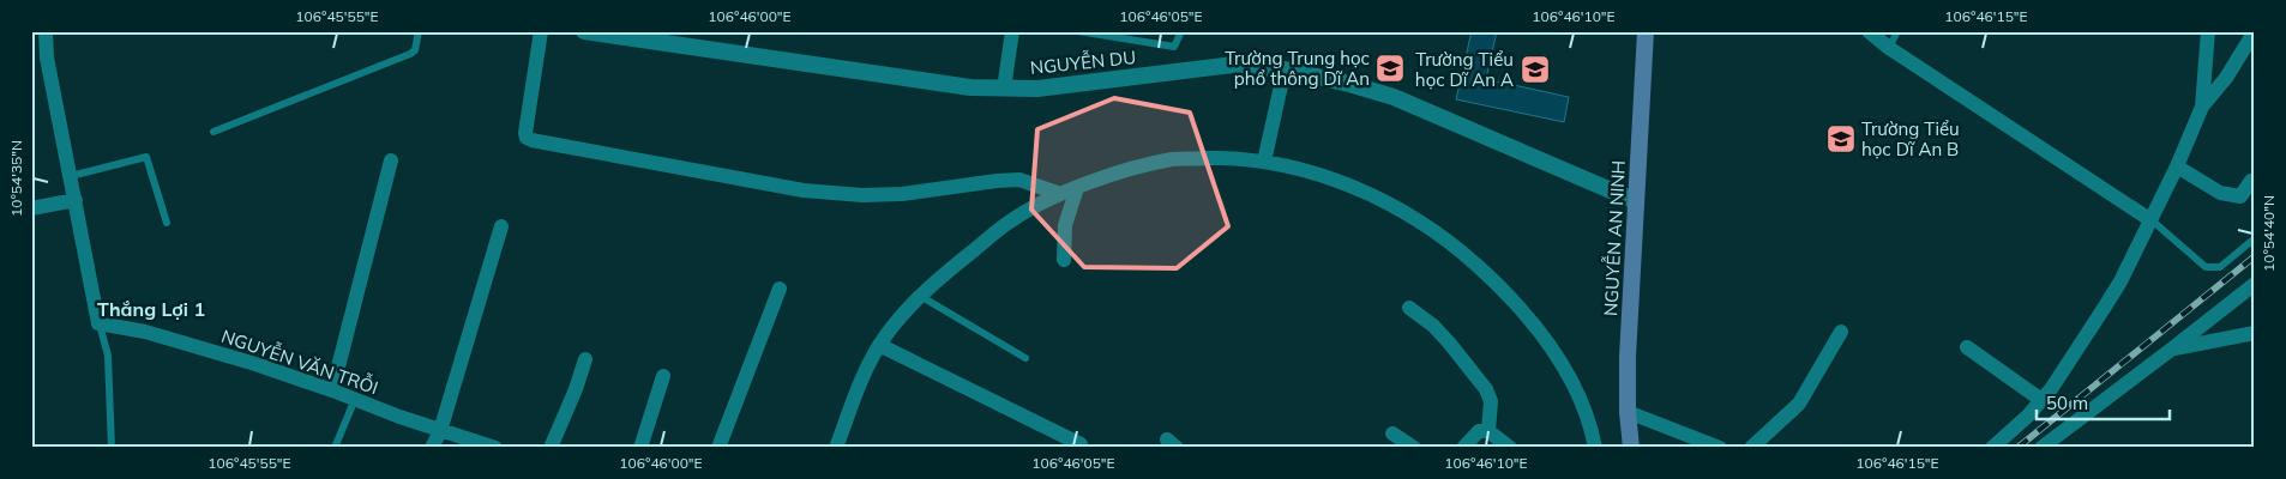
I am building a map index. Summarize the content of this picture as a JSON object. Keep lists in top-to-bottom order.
{
  "streets": {
    "main road": ["NGUYỄN AN NINH"],
    "street": ["NGUYỄN DU", "NGUYỄN VĂN TRỖI"]
  },
  "crossings": [
    ["NGUYỄN DU", "NGUYỄN AN NINH"]
  ],
  "districts": ["Thắng Lợi 1"],
  "places": {
    "school or university": ["Trường Trung học phổ thông Dĩ An", "Trường Tiểu học Dĩ An A", "Trường Tiểu học Dĩ An B"]
  },
  "scale_bar": "50 m",
  "coordinates": [
    "106°45'55\"E",
    "106°46'00\"E",
    "106°46'05\"E",
    "106°46'10\"E",
    "106°46'15\"E",
    "10°54'35\"N",
    "10°54'40\"N"
  ]
}
